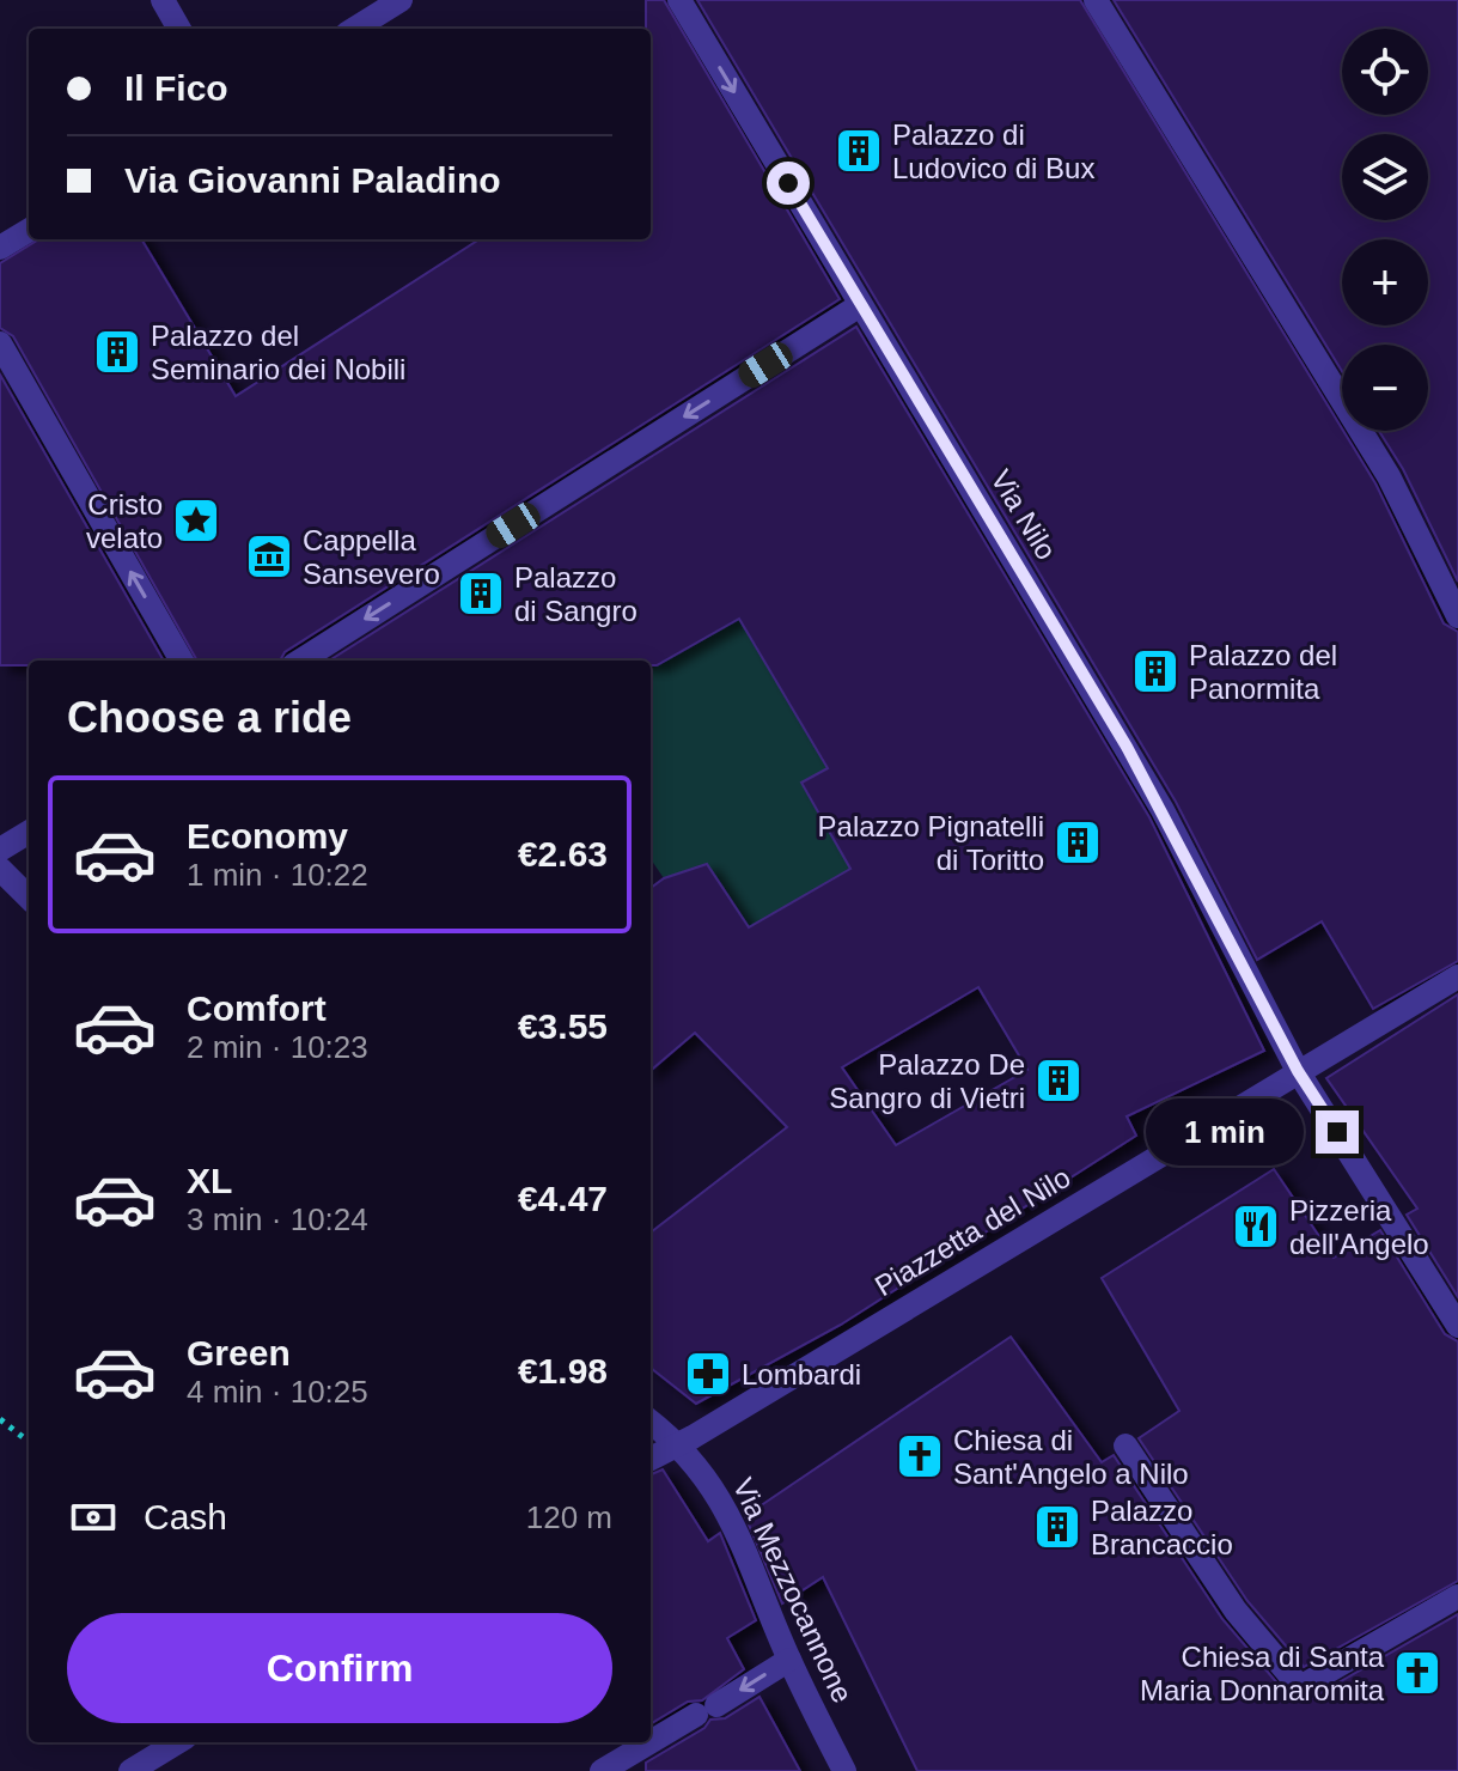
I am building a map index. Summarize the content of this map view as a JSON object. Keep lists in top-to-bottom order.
{
  "streets": {
    "street": ["Via Nilo", "Piazzetta del Nilo", "Via Mezzocannone"]
  },
  "crossings": [
    ["Via Nilo", "Piazzetta del Nilo"],
    ["Piazzetta del Nilo", "Via Mezzocannone"]
  ],
  "places": {
    "building": [
      "Palazzo di Ludovico di Bux",
      "Palazzo del Seminario dei Nobili",
      "Palazzo di Sangro",
      "Palazzo del Panormita",
      "Palazzo Pignatelli di Toritto",
      "Palazzo De Sangro di Vietri",
      "Palazzo Brancaccio"
    ],
    "place": ["Cristo velato"],
    "museum": ["Cappella Sansevero"],
    "restaurant": ["Pizzeria dell'Angelo"],
    "pharmacy": ["Lombardi"],
    "church": ["Chiesa di Sant'Angelo a Nilo", "Chiesa di Santa Maria Donnaromita"]
  },
  "page": {
    "map_buttons": ["+", "−"],
    "banner": ["Il Fico", "Via Giovanni Paladino"],
    "heading": "Choose a ride",
    "list": [
      {
        "name": "Economy",
        "note": "1 min · 10:22",
        "value": "€2.63"
      },
      {
        "name": "Comfort",
        "note": "2 min · 10:23",
        "value": "€3.55"
      },
      {
        "name": "XL",
        "note": "3 min · 10:24",
        "value": "€4.47"
      },
      {
        "name": "Green",
        "note": "4 min · 10:25",
        "value": "€1.98"
      }
    ],
    "bubble": "1 min",
    "pay": ["Cash", "120 m"],
    "buttons": "Confirm"
  }
}
